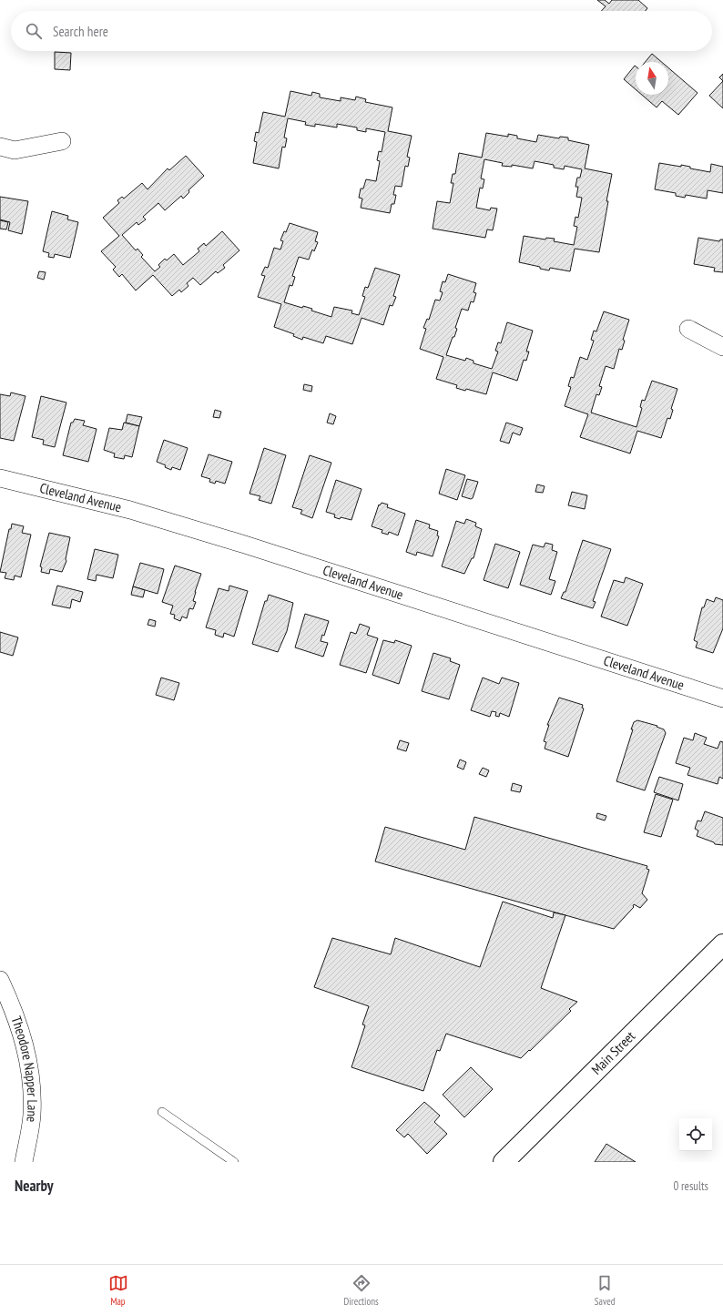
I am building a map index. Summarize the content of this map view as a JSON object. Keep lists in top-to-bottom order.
{
  "streets": {
    "main road": ["Main Street"],
    "street": ["Cleveland Avenue", "Theodore Napper Lane"]
  },
  "north": "top",
  "page": {
    "search": "Search here",
    "heading": ["Nearby", "0 results"],
    "nav": ["Map", "Directions", "Saved"]
  }
}
